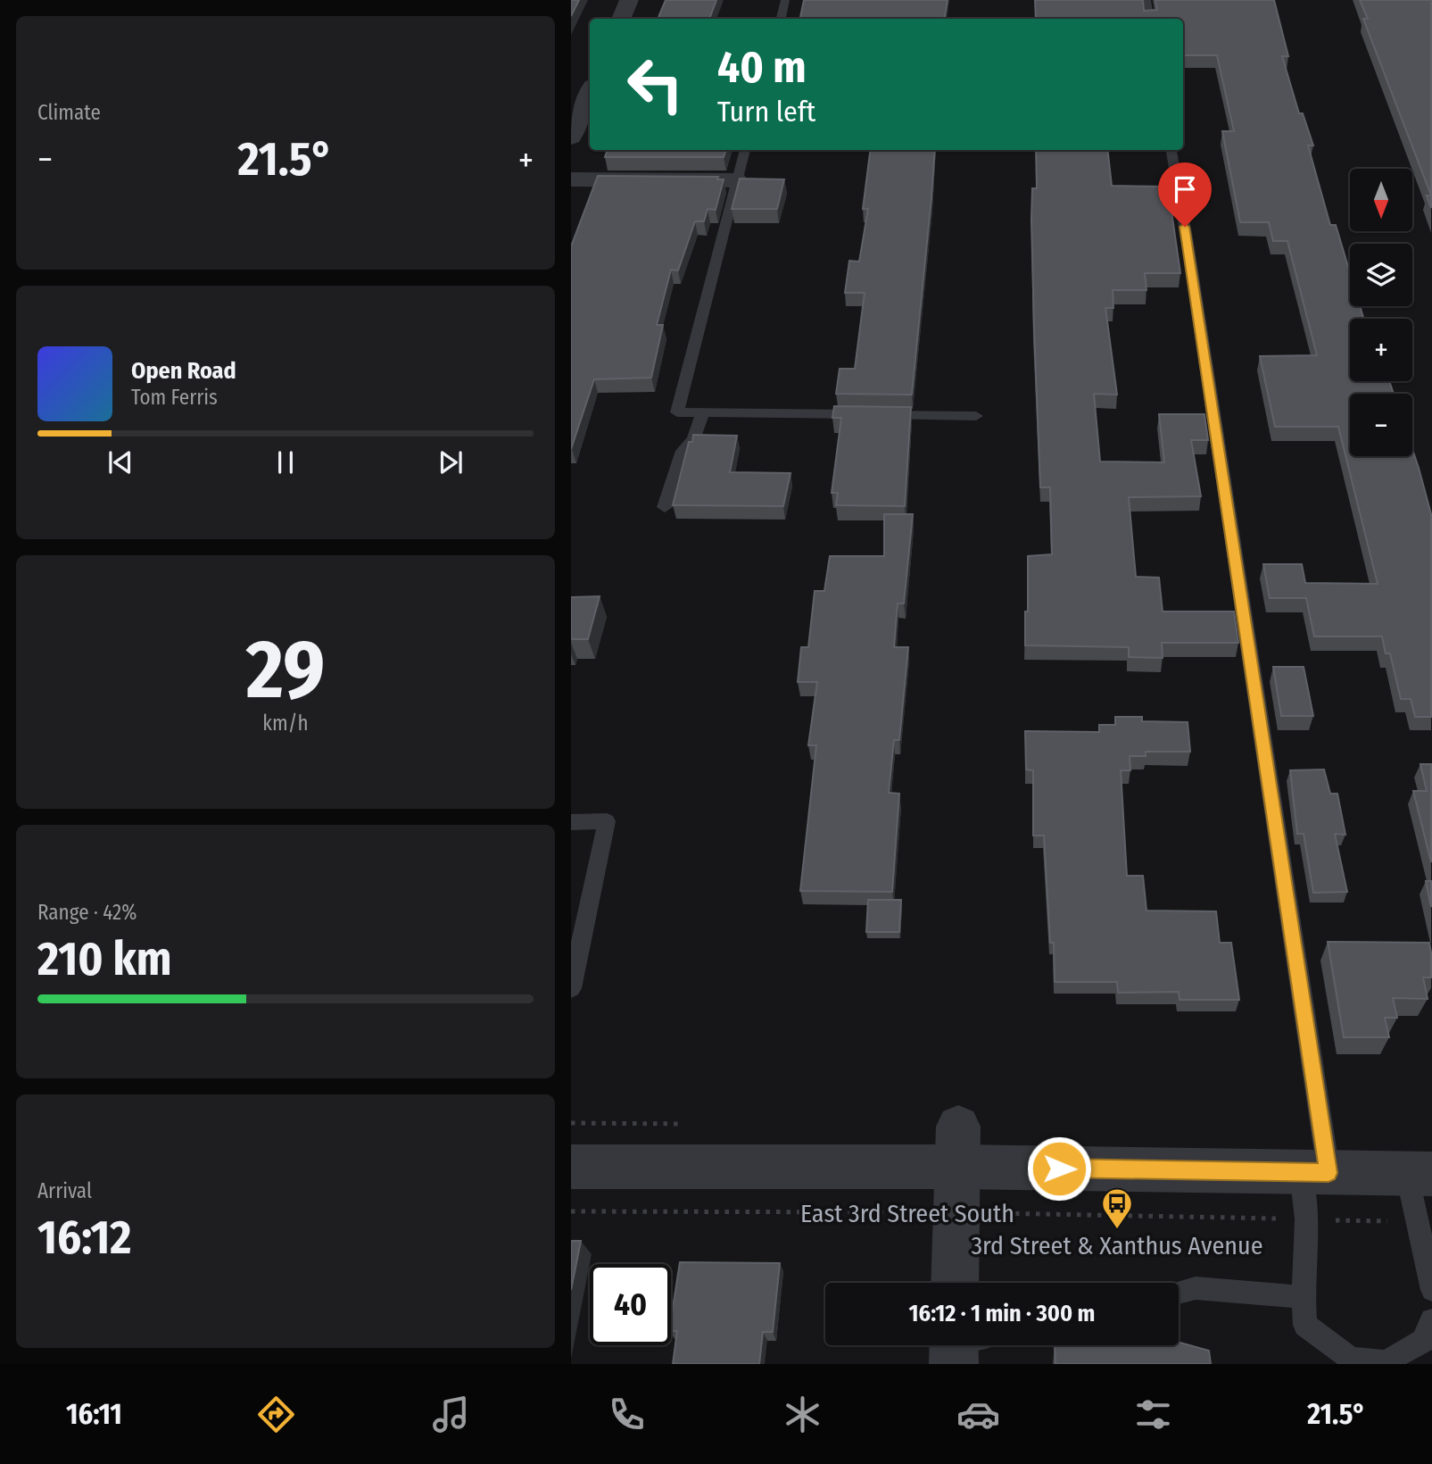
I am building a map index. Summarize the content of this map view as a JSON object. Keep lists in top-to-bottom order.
{
  "streets": {
    "street": ["East 3rd Street South"]
  },
  "places": {
    "bus stop": ["3rd Street & Xanthus Avenue"]
  },
  "north": "bottom",
  "page": {
    "tile": [
      "Climate",
      ["29", "km/h"],
      ["Range · 42%", "210 km"],
      ["Arrival", "16:12"]
    ],
    "turn": ["40 m", "Turn left"],
    "heat": ["−", "21.5°", "+"],
    "map_buttons": ["+", "−"],
    "song": ["Open Road", "Tom Ferris"],
    "limit": "40",
    "trip": "16:12 · 1 min · 300 m",
    "tabs": ["16:11", "21.5°"]
  }
}
